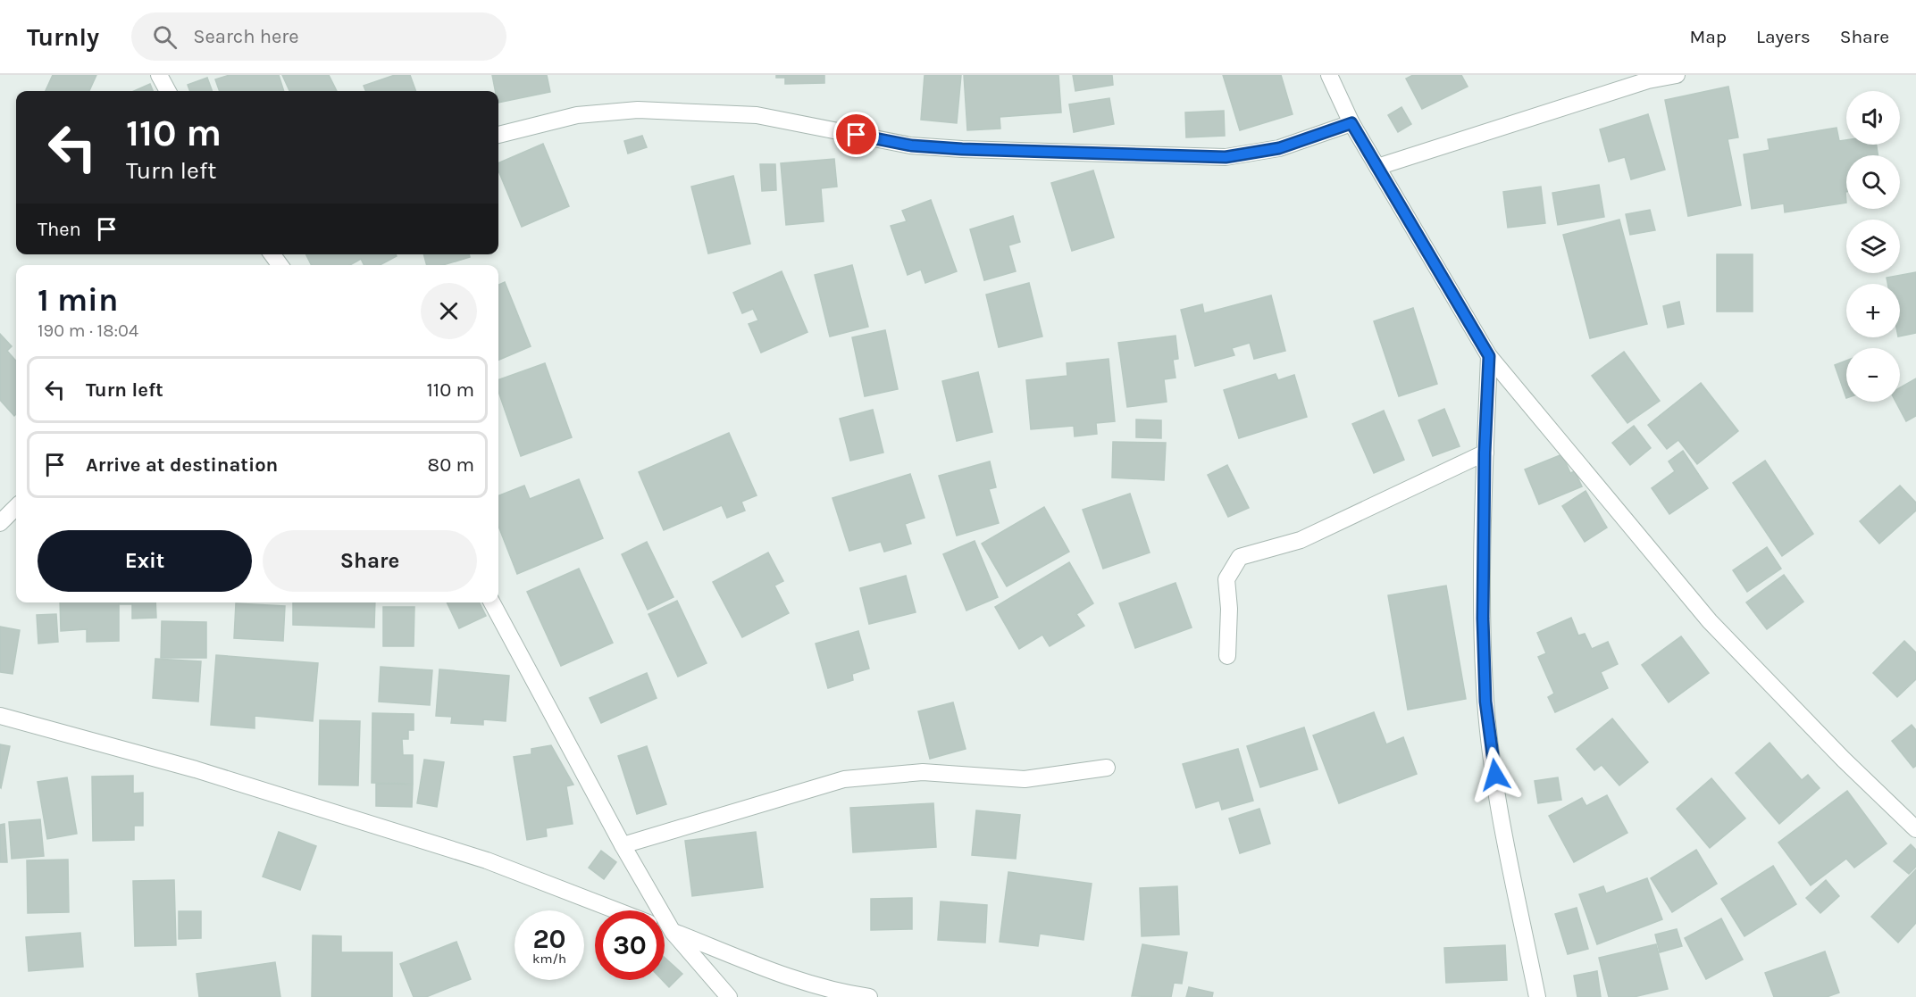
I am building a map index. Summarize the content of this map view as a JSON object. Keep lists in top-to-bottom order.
{
  "page": {
    "header": "Turnly",
    "search": "Search here",
    "nav": ["Map", "Layers", "Share"],
    "map_buttons": ["+", "−"],
    "turn": ["110 m", "Turn left"],
    "then": "Then",
    "heading": ["1 min", "190 m · 18:04"],
    "list": [
      {
        "name": "Turn left",
        "value": "110 m"
      },
      {
        "name": "Arrive at destination",
        "value": "80 m"
      }
    ],
    "buttons": ["Exit", "Share"],
    "speed": "20 km/h",
    "limit": "30"
  }
}
